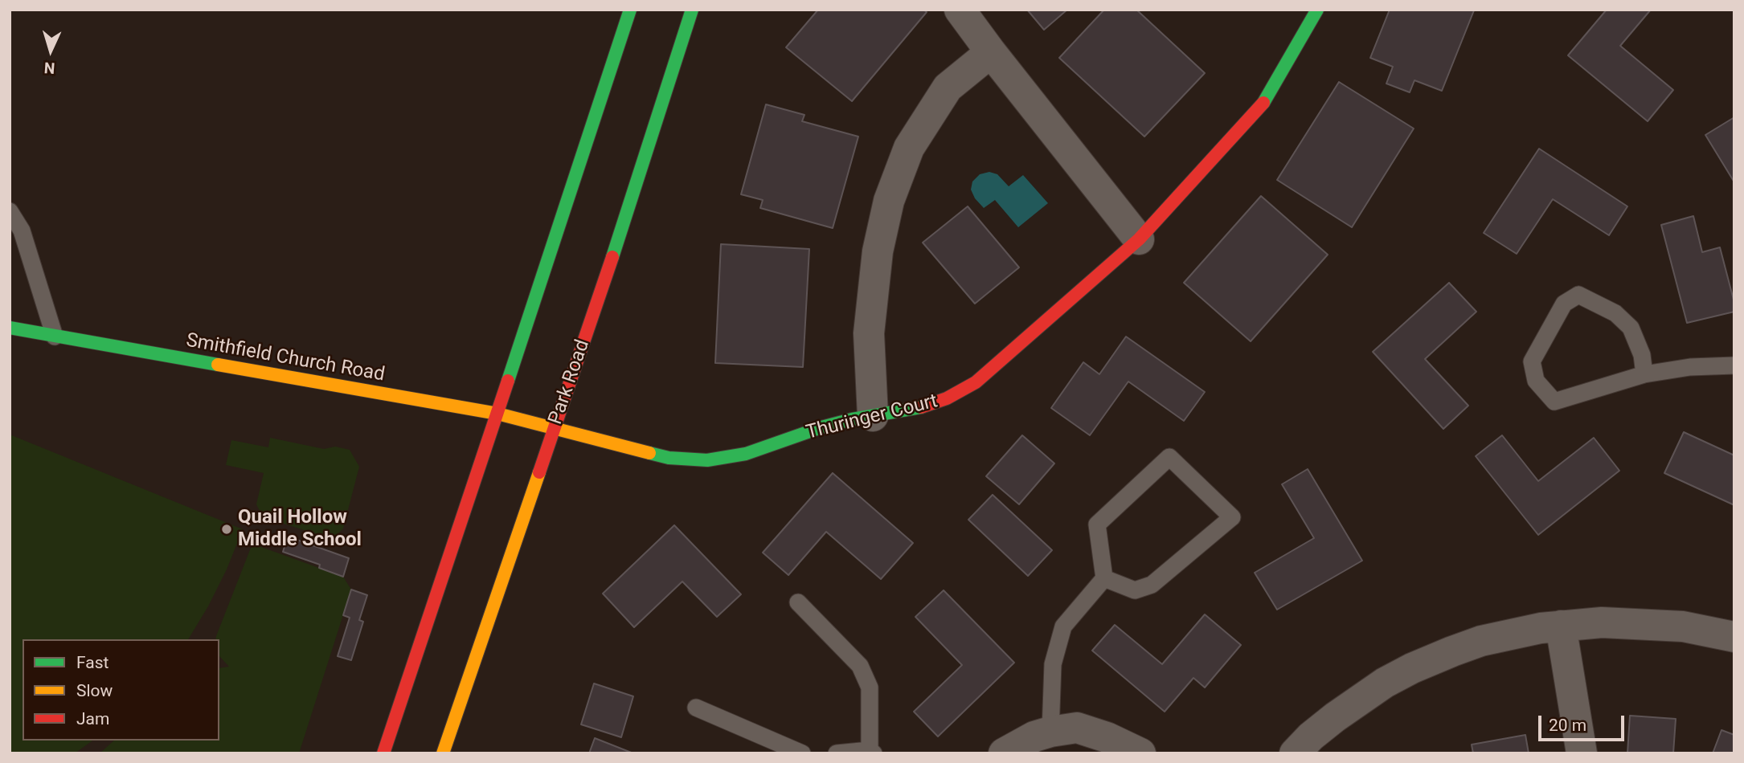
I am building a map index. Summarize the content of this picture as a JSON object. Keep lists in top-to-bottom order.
{
  "streets": {
    "main road": ["Smithfield Church Road", "Park Road", "Thuringer Court"]
  },
  "crossings": [
    ["Smithfield Church Road", "Park Road"],
    ["Smithfield Church Road", "Thuringer Court"],
    ["Park Road", "Thuringer Court"]
  ],
  "places": ["Quail Hollow Middle School"],
  "legend": ["Fast", "Slow", "Jam"],
  "scale_bar": "20 m",
  "north": "bottom"
}
